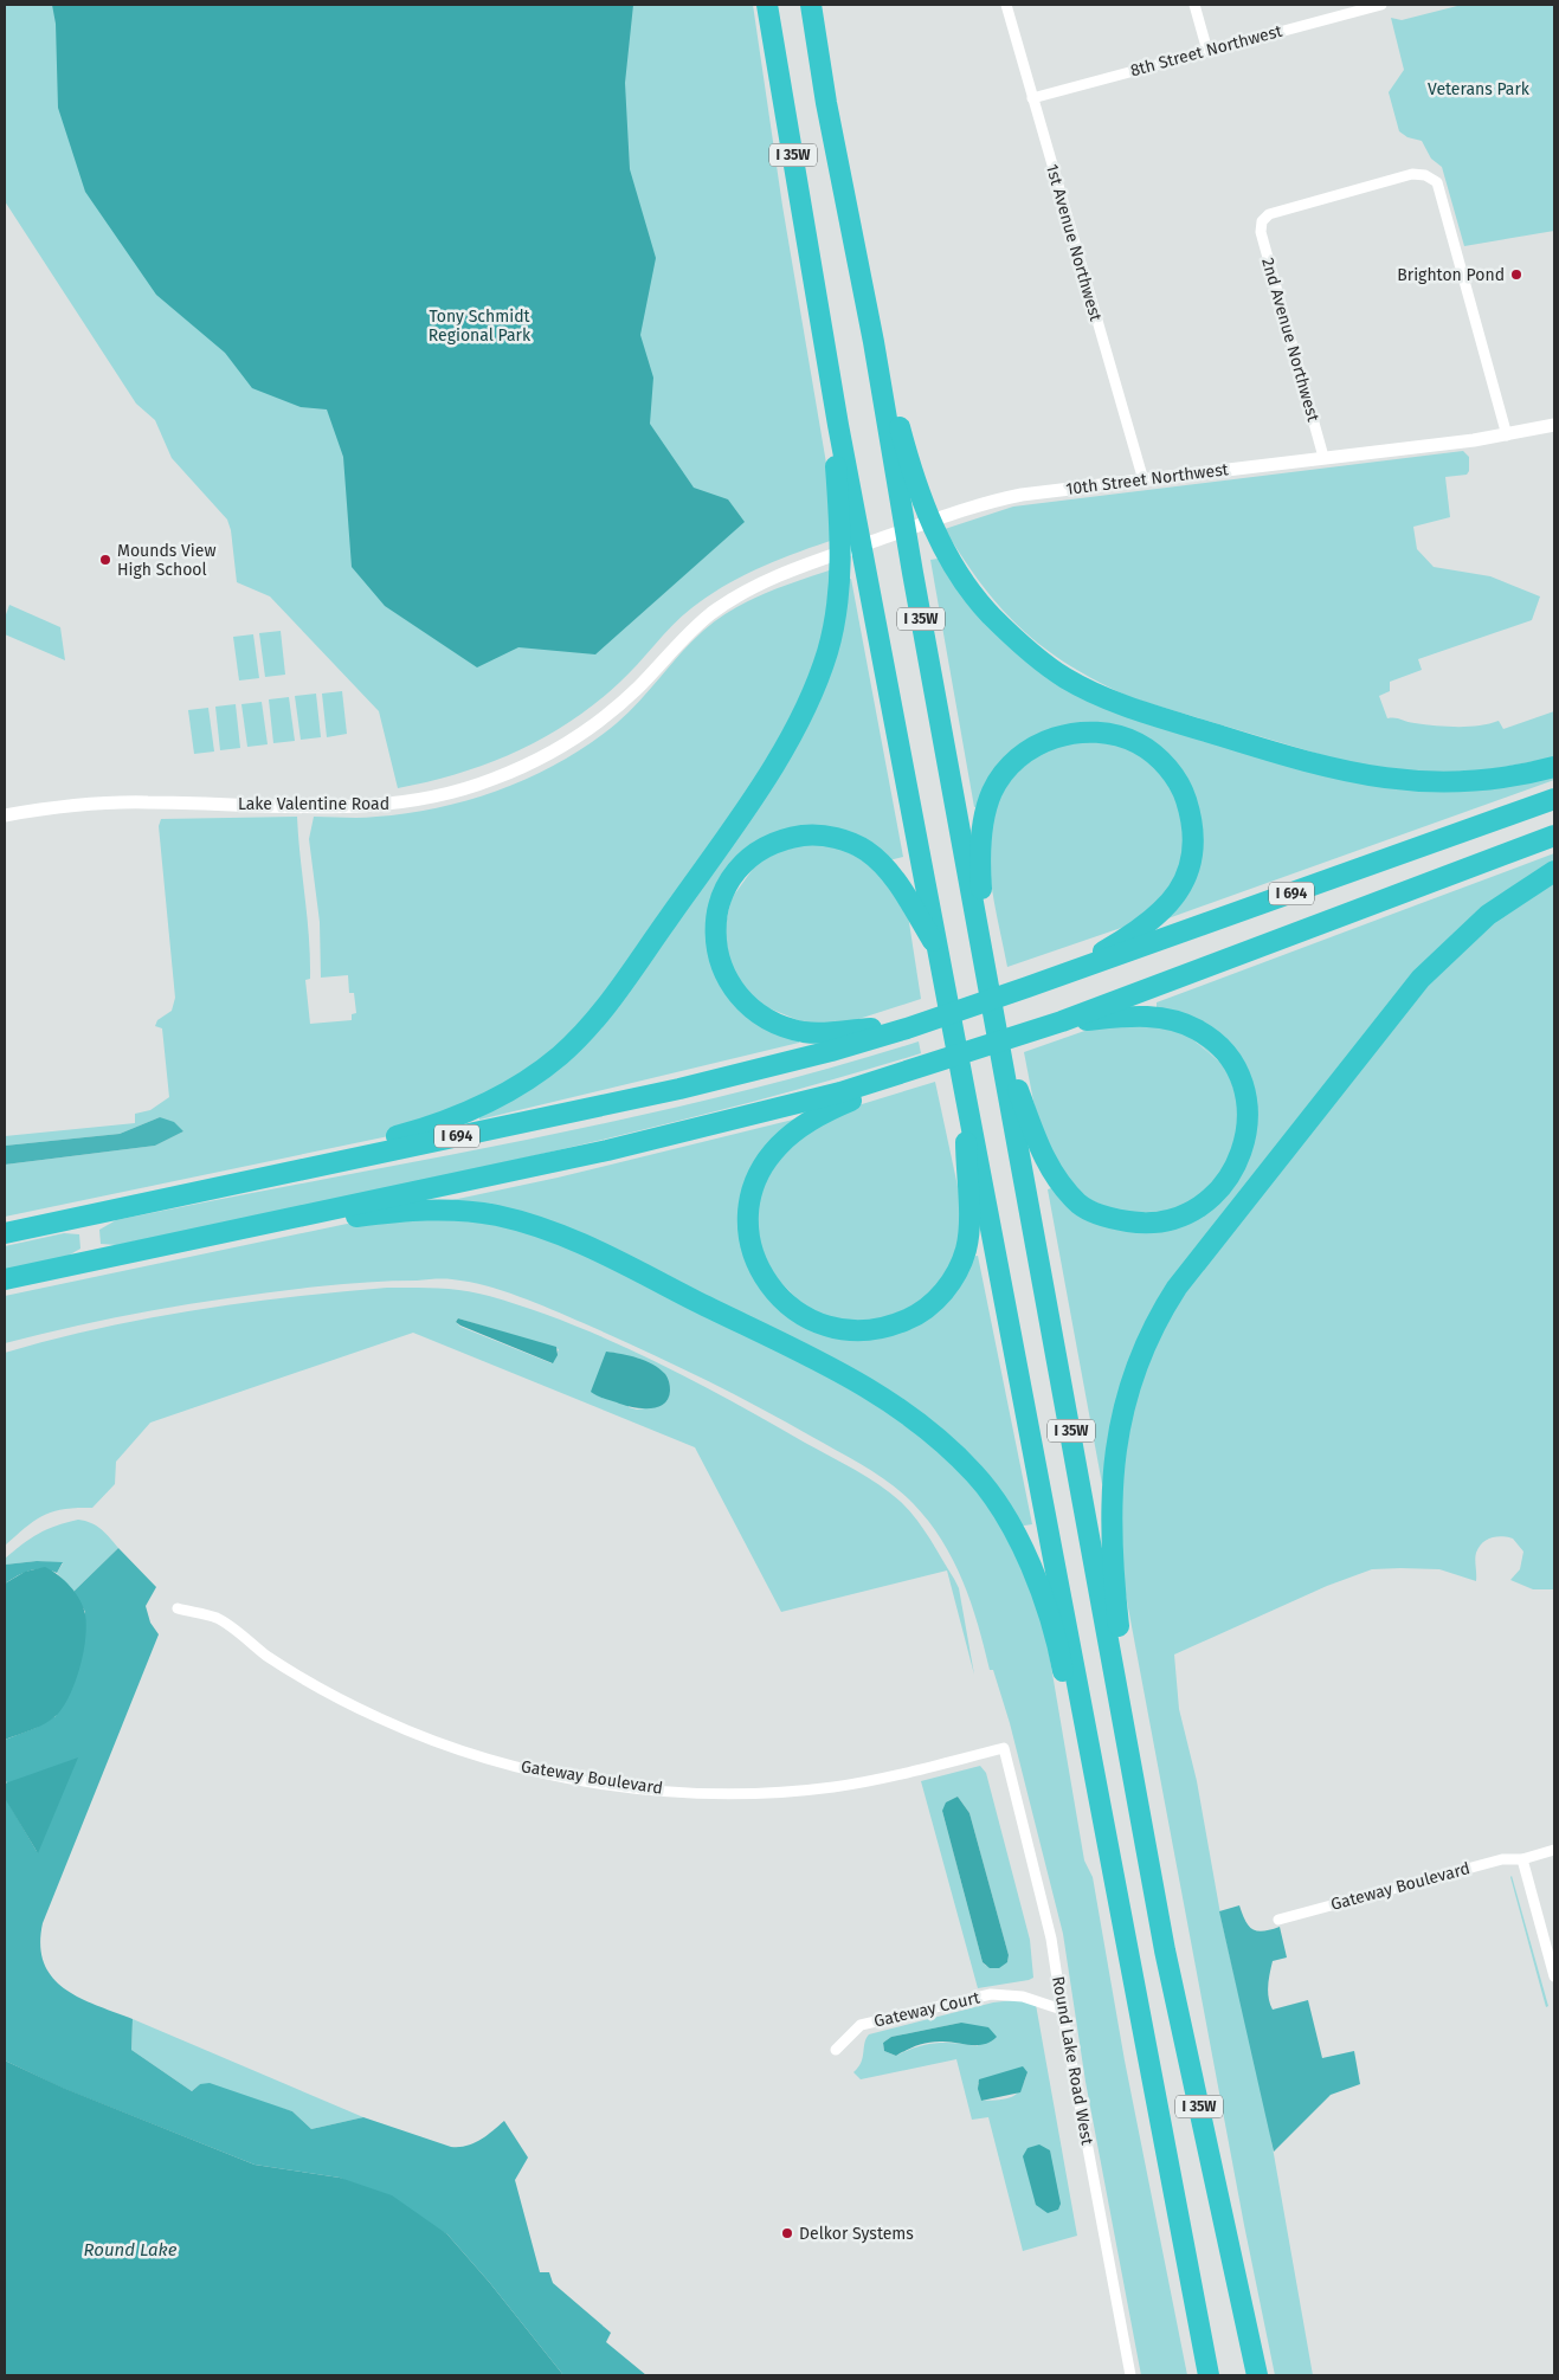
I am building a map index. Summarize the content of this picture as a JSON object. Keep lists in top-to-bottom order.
{
  "streets": {
    "highway": ["I 35W", "I 694"],
    "street": [
      "8th Street Northwest",
      "1st Avenue Northwest",
      "2nd Avenue Northwest",
      "10th Street Northwest",
      "Lake Valentine Road",
      "Gateway Boulevard",
      "Gateway Court",
      "Round Lake Road West"
    ]
  },
  "crossings": [
    ["8th Street Northwest", "1st Avenue Northwest"],
    ["1st Avenue Northwest", "10th Street Northwest"],
    ["2nd Avenue Northwest", "10th Street Northwest"],
    ["10th Street Northwest", "Lake Valentine Road"],
    ["Gateway Boulevard", "Round Lake Road West"],
    ["Gateway Court", "Round Lake Road West"]
  ],
  "water": ["Round Lake"],
  "parks": ["Veterans Park", "Tony Schmidt Regional Park"],
  "places": ["Brighton Pond", "Mounds View High School", "Delkor Systems"]
}
